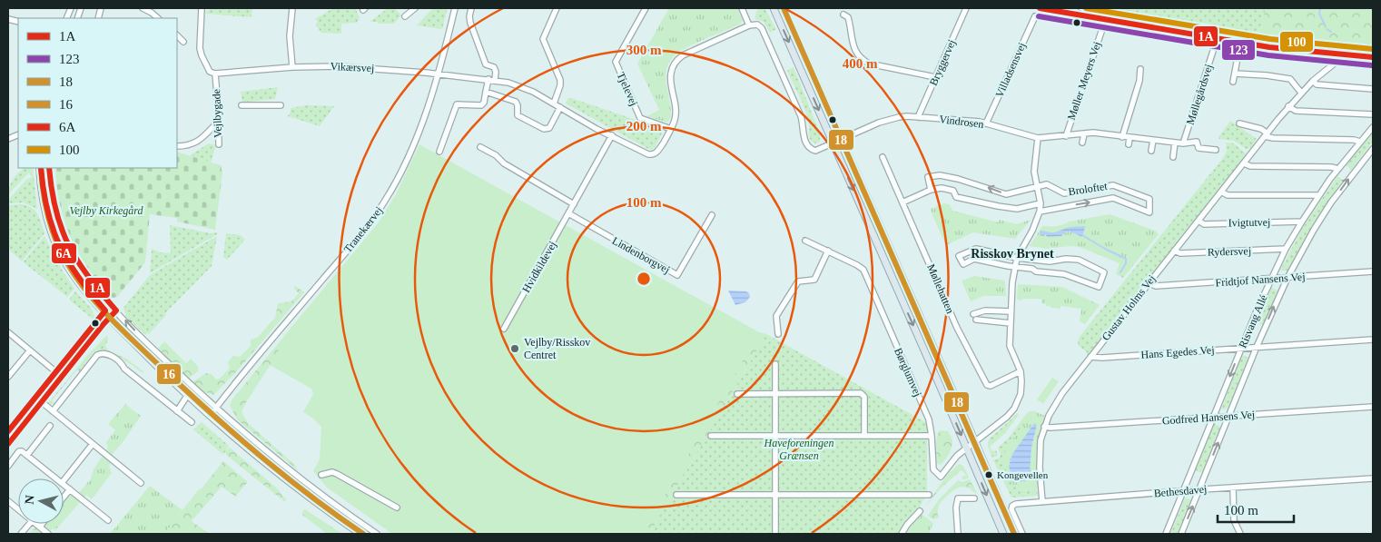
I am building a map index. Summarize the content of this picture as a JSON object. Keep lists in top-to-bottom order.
{
  "streets": {
    "street": [
      "Bryggervej",
      "Vikærsvej",
      "Villadsensvej",
      "Møller Meyers Vej",
      "Tjelevej",
      "Møllegårdsvej",
      "Vejlbygade",
      "Vindrosen",
      "Broloftet",
      "Ivigtutvej",
      "Tranekærvej",
      "Rydersvej",
      "Lindenborgvej",
      "Hvidkildevej",
      "Fridtjof Nansens Vej",
      "Møllehatten",
      "Gustav Holms Vej",
      "Risvang Allé",
      "Hans Egedes Vej",
      "Børglumvej",
      "Godfred Hansens Vej",
      "Bethesdavej"
    ]
  },
  "crossings": [
    ["Bryggervej", "Vindrosen"],
    ["Vikærsvej", "Tjelevej"],
    ["Vikærsvej", "Vejlbygade"],
    ["Vikærsvej", "Tranekærvej"],
    ["Vikærsvej", "Hvidkildevej"],
    ["Villadsensvej", "Vindrosen"],
    ["Møller Meyers Vej", "Vindrosen"],
    ["Møllegårdsvej", "Vindrosen"],
    ["Ivigtutvej", "Gustav Holms Vej"],
    ["Ivigtutvej", "Risvang Allé"],
    ["Rydersvej", "Gustav Holms Vej"],
    ["Rydersvej", "Risvang Allé"],
    ["Lindenborgvej", "Hvidkildevej"],
    ["Fridtjof Nansens Vej", "Gustav Holms Vej"],
    ["Fridtjof Nansens Vej", "Risvang Allé"],
    ["Gustav Holms Vej", "Hans Egedes Vej"],
    ["Gustav Holms Vej", "Godfred Hansens Vej"],
    ["Gustav Holms Vej", "Bethesdavej"],
    ["Risvang Allé", "Hans Egedes Vej"],
    ["Risvang Allé", "Godfred Hansens Vej"],
    ["Risvang Allé", "Bethesdavej"]
  ],
  "districts": ["Risskov Brynet"],
  "parks": ["Vejlby Kirkegård", "Haveforeningen Grænsen"],
  "places": ["Vejlby/Risskov Centret", "Kongevellen"],
  "lines": [
    "transit line 1A",
    "transit line 18",
    "transit line 100",
    "transit line 123",
    "transit line 16",
    "transit line 6A"
  ],
  "legend": [
    "1A",
    "123",
    "18",
    "16",
    "6A",
    "100"
  ],
  "scale_bar": "100 m",
  "north": "left",
  "rings": [
    "300 m",
    "400 m",
    "200 m",
    "100 m"
  ]
}
